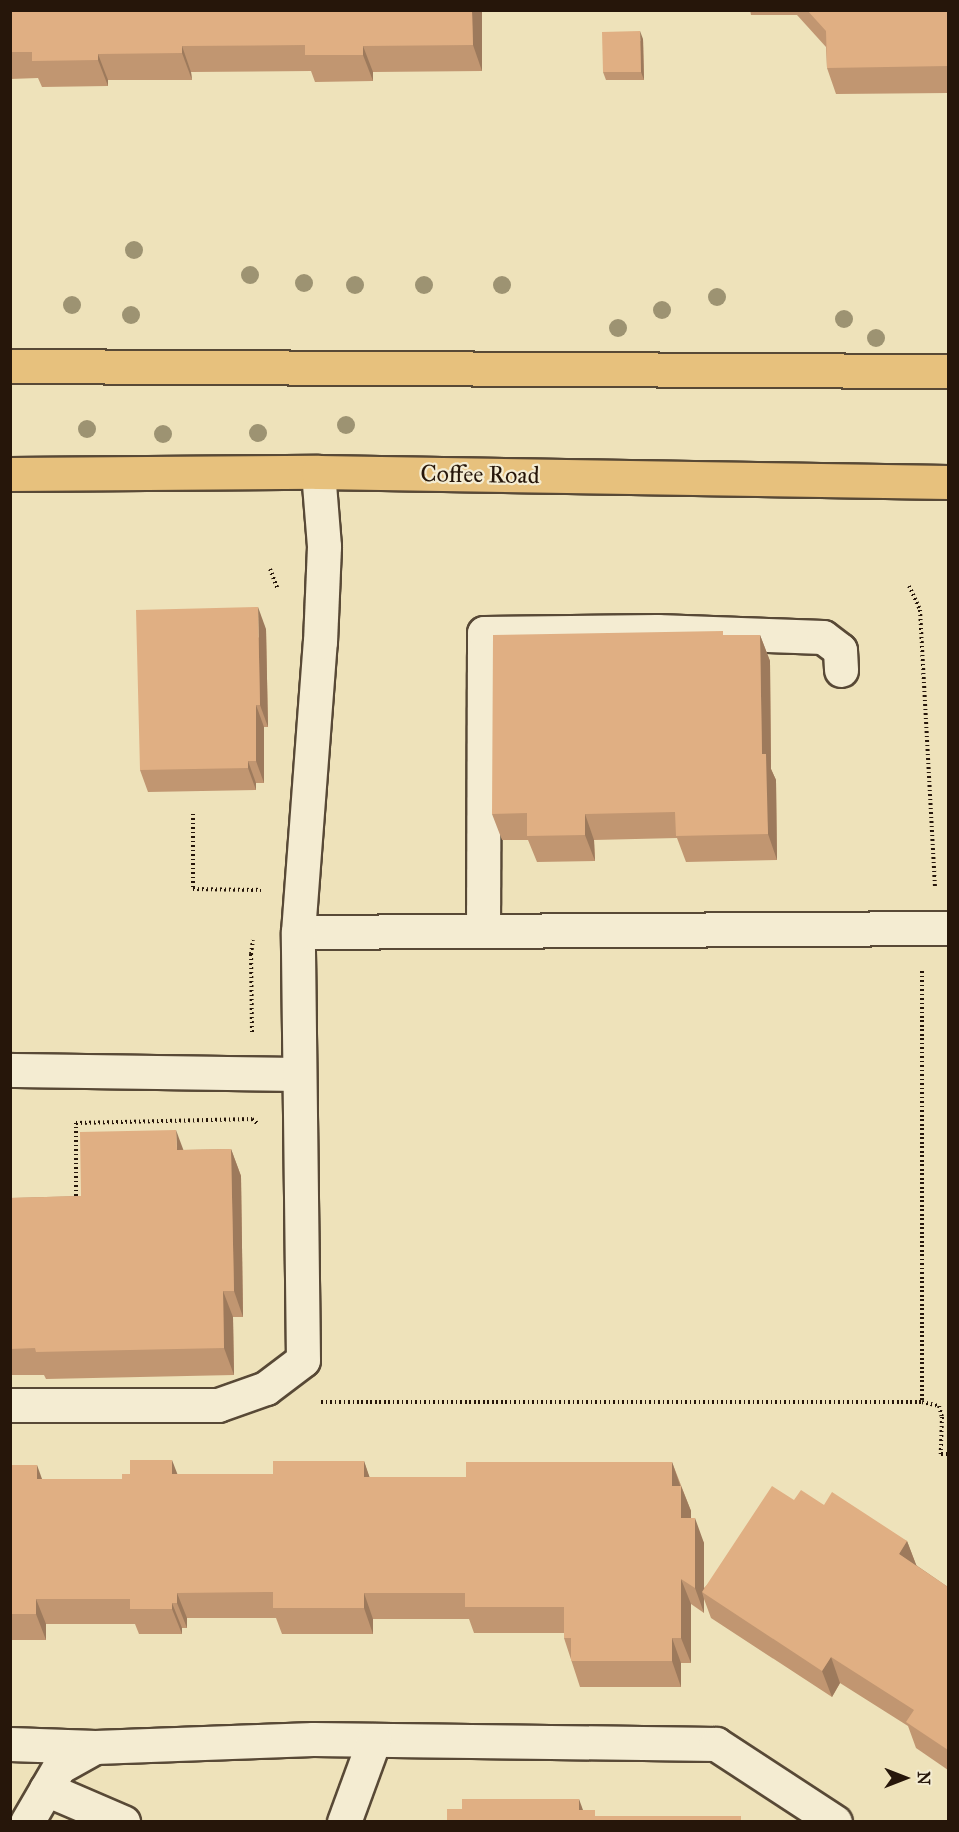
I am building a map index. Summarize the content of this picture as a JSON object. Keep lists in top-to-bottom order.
{
  "streets": {
    "main road": ["Coffee Road"]
  },
  "north": "right"
}
